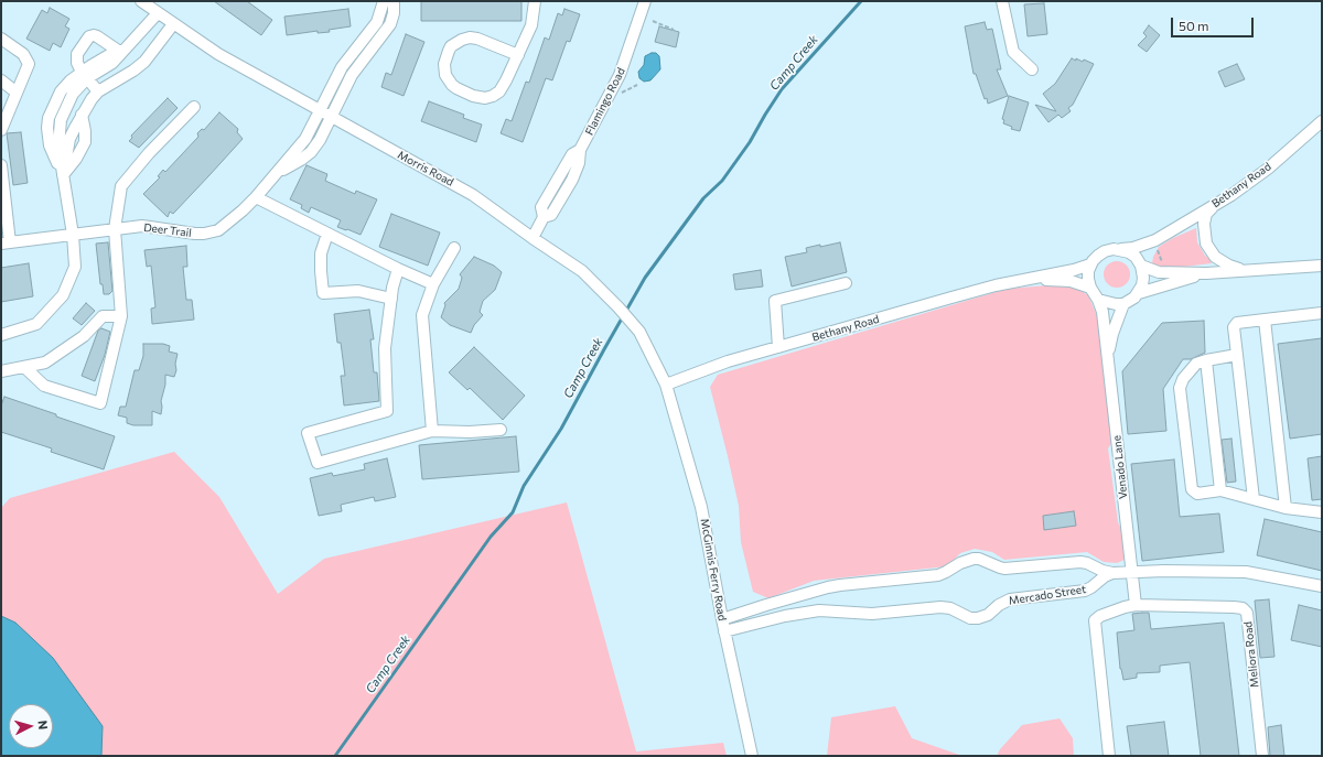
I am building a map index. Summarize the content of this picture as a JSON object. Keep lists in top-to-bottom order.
{
  "streets": {
    "street": [
      "Flamingo Road",
      "Morris Road",
      "Bethany Road",
      "Deer Trail",
      "Venado Lane",
      "McGinnis Ferry Road",
      "Mercado Street",
      "Meliora Road"
    ]
  },
  "crossings": [
    ["Flamingo Road", "Morris Road"],
    ["Morris Road", "Bethany Road"],
    ["Morris Road", "Deer Trail"],
    ["Morris Road", "McGinnis Ferry Road"],
    ["Bethany Road", "Venado Lane"],
    ["Bethany Road", "McGinnis Ferry Road"],
    ["McGinnis Ferry Road", "Mercado Street"]
  ],
  "water": ["Camp Creek"],
  "scale_bar": "50 m",
  "north": "right"
}
